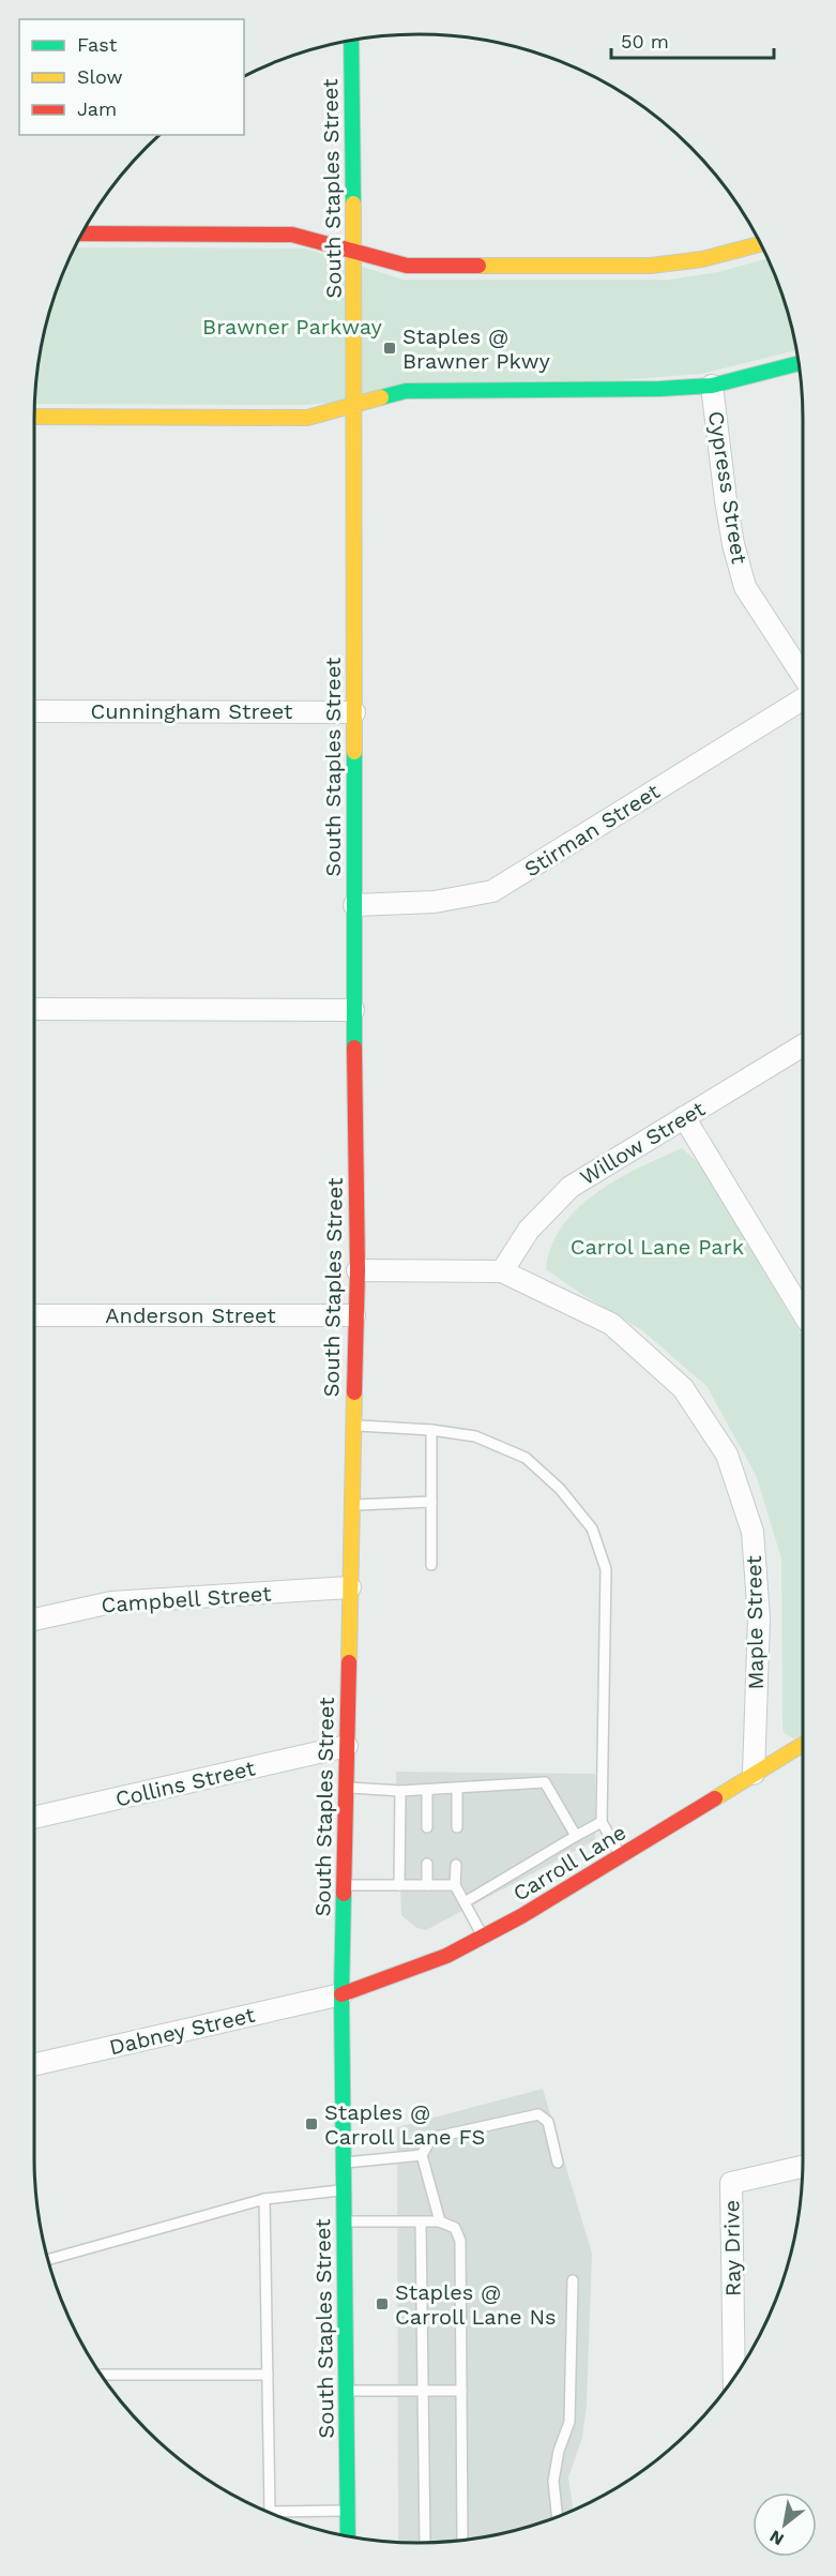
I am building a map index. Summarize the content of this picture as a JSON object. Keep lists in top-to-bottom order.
{
  "streets": {
    "main road": ["South Staples Street", "Carroll Lane"],
    "street": [
      "Cypress Street",
      "Cunningham Street",
      "Stirman Street",
      "Willow Street",
      "Anderson Street",
      "Campbell Street",
      "Maple Street",
      "Collins Street",
      "Dabney Street",
      "Ray Drive"
    ]
  },
  "crossings": [
    ["South Staples Street", "Cunningham Street"],
    ["South Staples Street", "Stirman Street"],
    ["South Staples Street", "Anderson Street"],
    ["South Staples Street", "Campbell Street"],
    ["South Staples Street", "Maple Street"],
    ["South Staples Street", "Collins Street"],
    ["South Staples Street", "Carroll Lane"],
    ["South Staples Street", "Dabney Street"],
    ["Willow Street", "Maple Street"],
    ["Maple Street", "Carroll Lane"],
    ["Carroll Lane", "Dabney Street"]
  ],
  "parks": ["Brawner Parkway", "Carrol Lane Park"],
  "places": {
    "transit": ["Staples @ Brawner Pkwy", "Staples @ Carroll Lane FS", "Staples @ Carroll Lane Ns"]
  },
  "legend": ["Fast", "Slow", "Jam"],
  "scale_bar": "50 m",
  "north": "bottom left"
}
